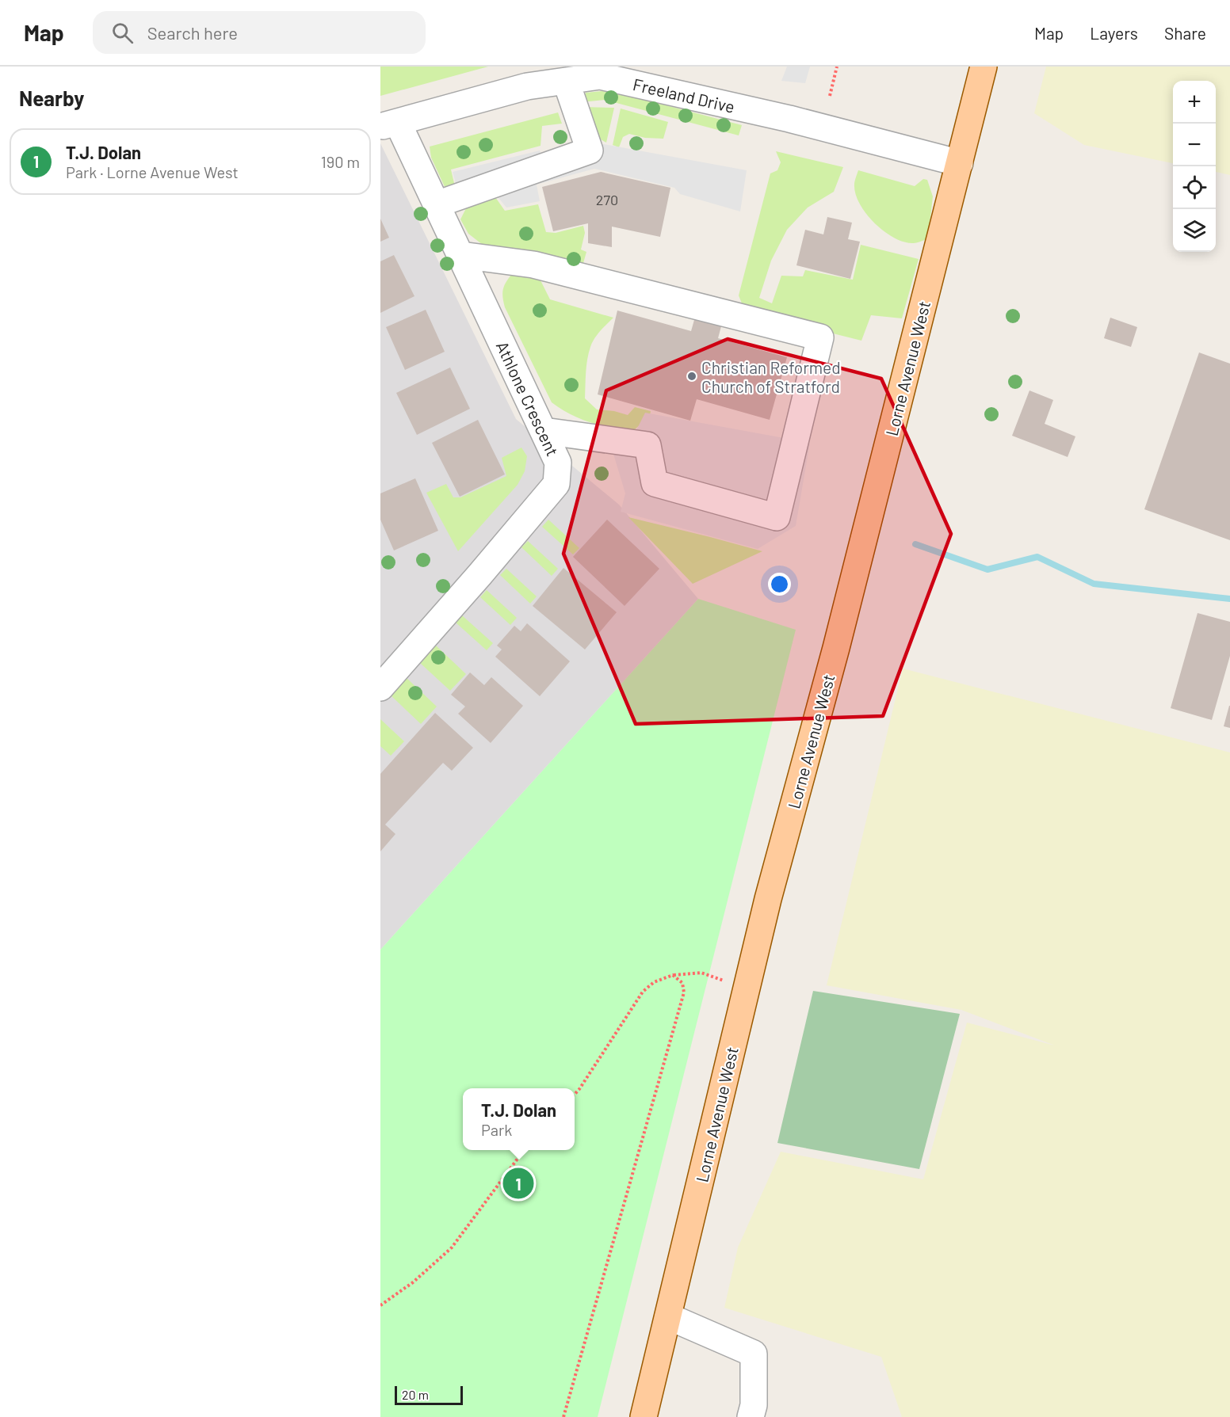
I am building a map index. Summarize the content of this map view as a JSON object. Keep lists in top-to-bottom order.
{
  "streets": {
    "main road": ["Lorne Avenue West"],
    "street": ["Freeland Drive", "Athlone Crescent"]
  },
  "crossings": [
    ["Freeland Drive", "Lorne Avenue West"],
    ["Freeland Drive", "Athlone Crescent"]
  ],
  "places": ["Christian Reformed Church of Stratford"],
  "house_numbers": ["270"],
  "scale_bar": "20 m",
  "page": {
    "header": "Map",
    "search": "Search here",
    "nav": ["Map", "Layers", "Share"],
    "heading": "Nearby",
    "map_buttons": ["+", "−"],
    "list": [
      {
        "mark": "1",
        "name": "T.J. Dolan",
        "note": "Park · Lorne Avenue West",
        "value": "190 m"
      }
    ],
    "popup": ["T.J. Dolan", "Park"],
    "pins": "1",
    "scale": "20 m"
  }
}
